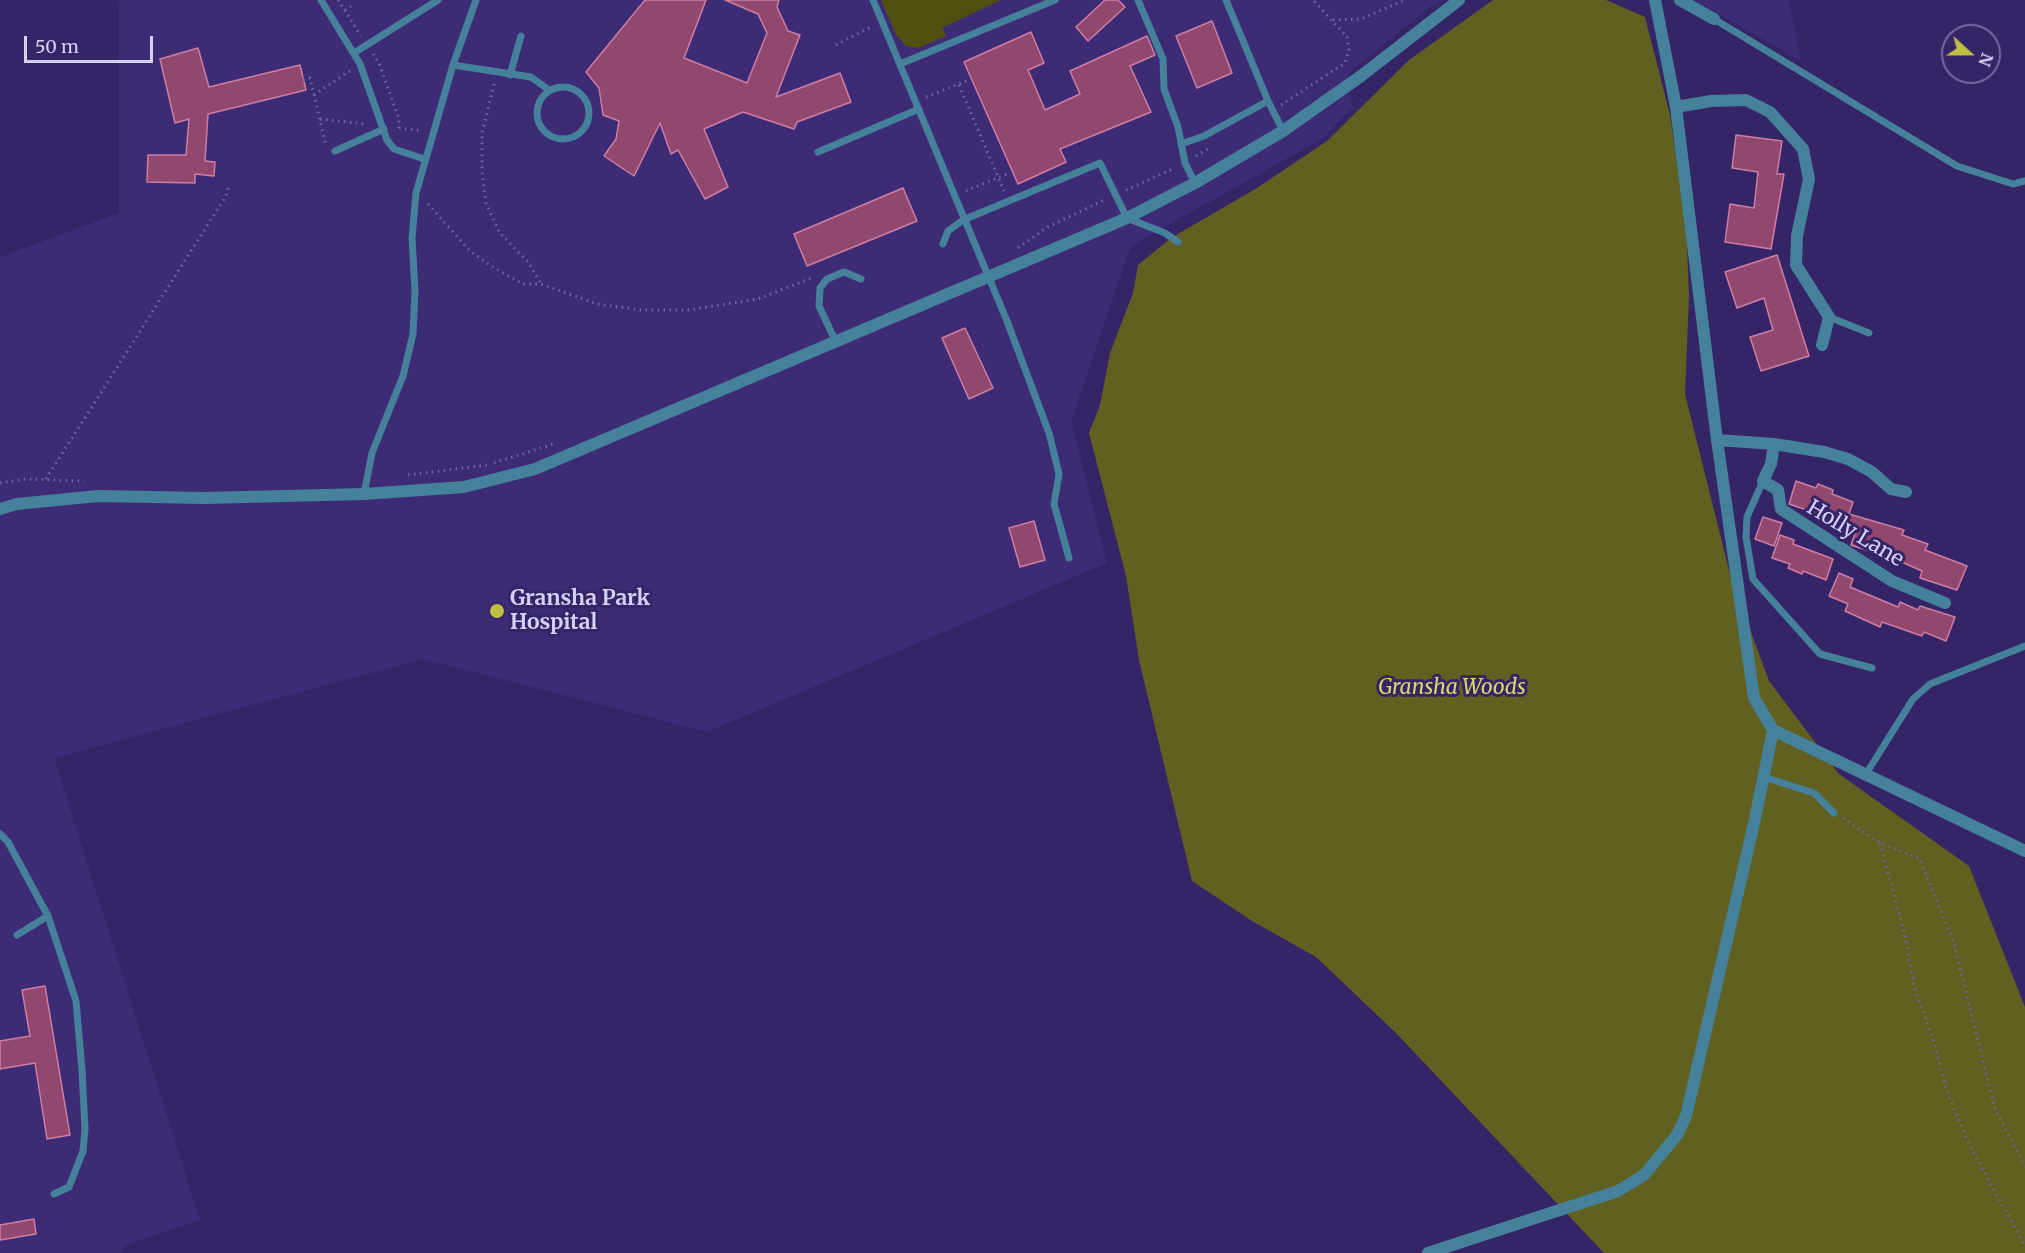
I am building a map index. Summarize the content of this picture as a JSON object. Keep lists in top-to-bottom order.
{
  "streets": {
    "street": ["Holly Lane"]
  },
  "parks": ["Gransha Woods"],
  "places": ["Gransha Park Hospital"],
  "scale_bar": "50 m",
  "north": "right"
}
